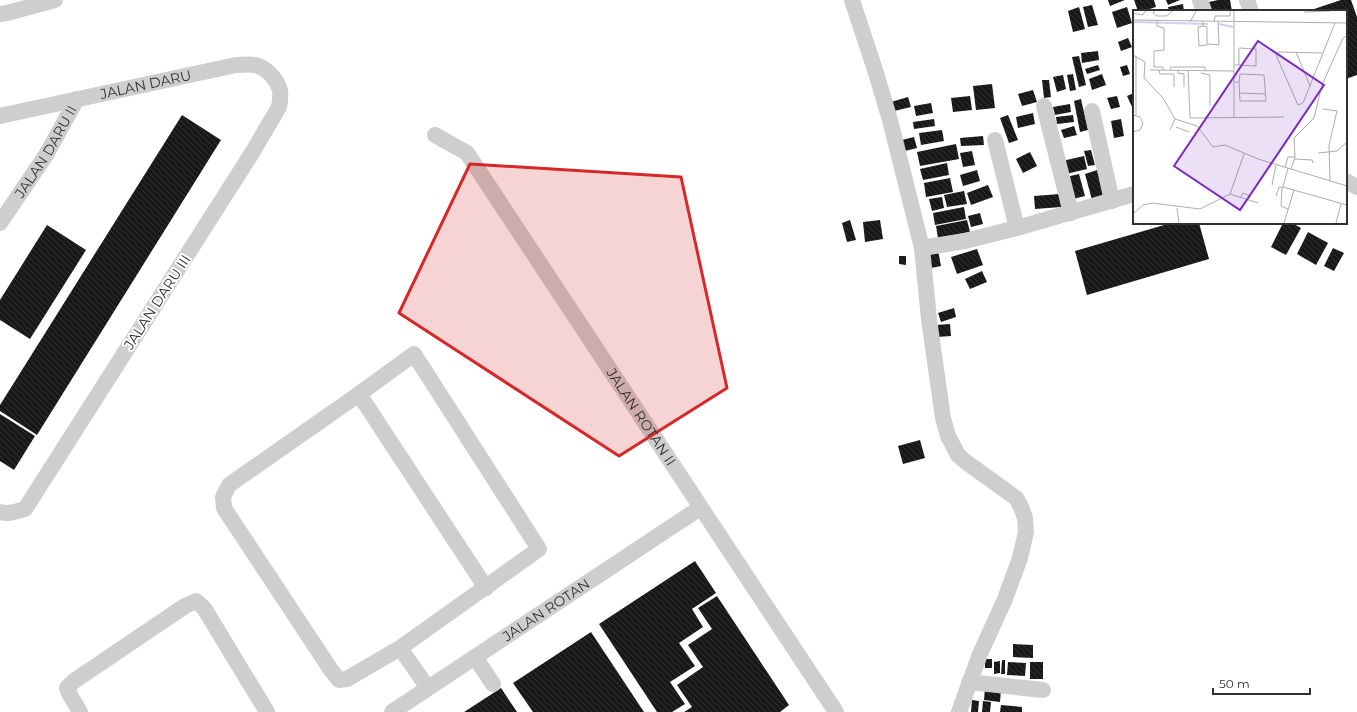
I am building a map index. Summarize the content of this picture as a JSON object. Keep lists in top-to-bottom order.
{
  "streets": {
    "street": [
      "JALAN DARU",
      "JALAN DARU II",
      "JALAN DARU III",
      "JALAN ROTAN II",
      "JALAN ROTAN"
    ]
  },
  "crossings": [
    ["JALAN DARU", "JALAN DARU II"],
    ["JALAN DARU", "JALAN DARU III"],
    ["JALAN ROTAN II", "JALAN ROTAN"]
  ],
  "scale_bar": "50 m"
}
